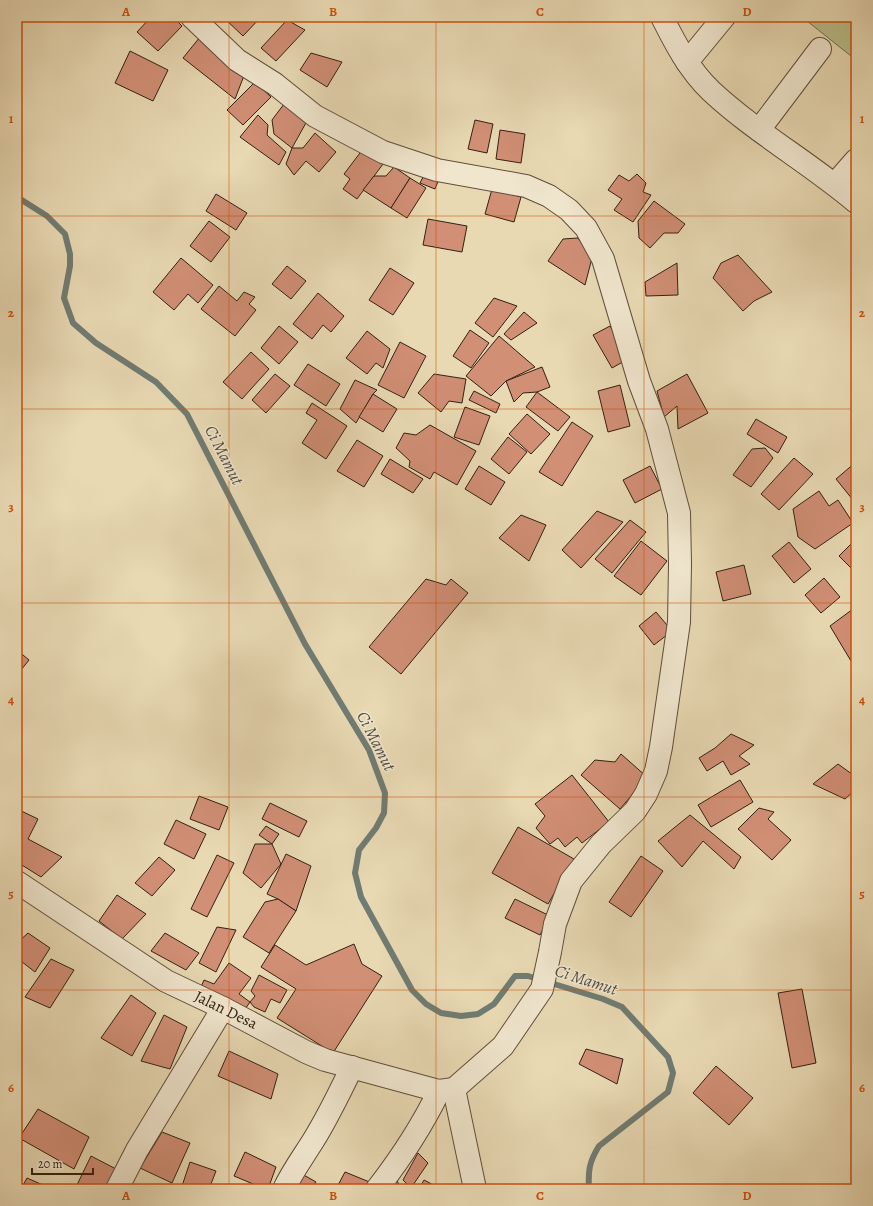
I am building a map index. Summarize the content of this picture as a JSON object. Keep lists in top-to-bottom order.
{
  "streets": {
    "street": ["Jalan Desa"]
  },
  "water": ["Ci Mamut"],
  "scale_bar": "20 m",
  "grid": {
    "columns": [
      "A",
      "B",
      "C",
      "D"
    ],
    "rows": [
      "1",
      "2",
      "3",
      "4",
      "5",
      "6"
    ]
  }
}
